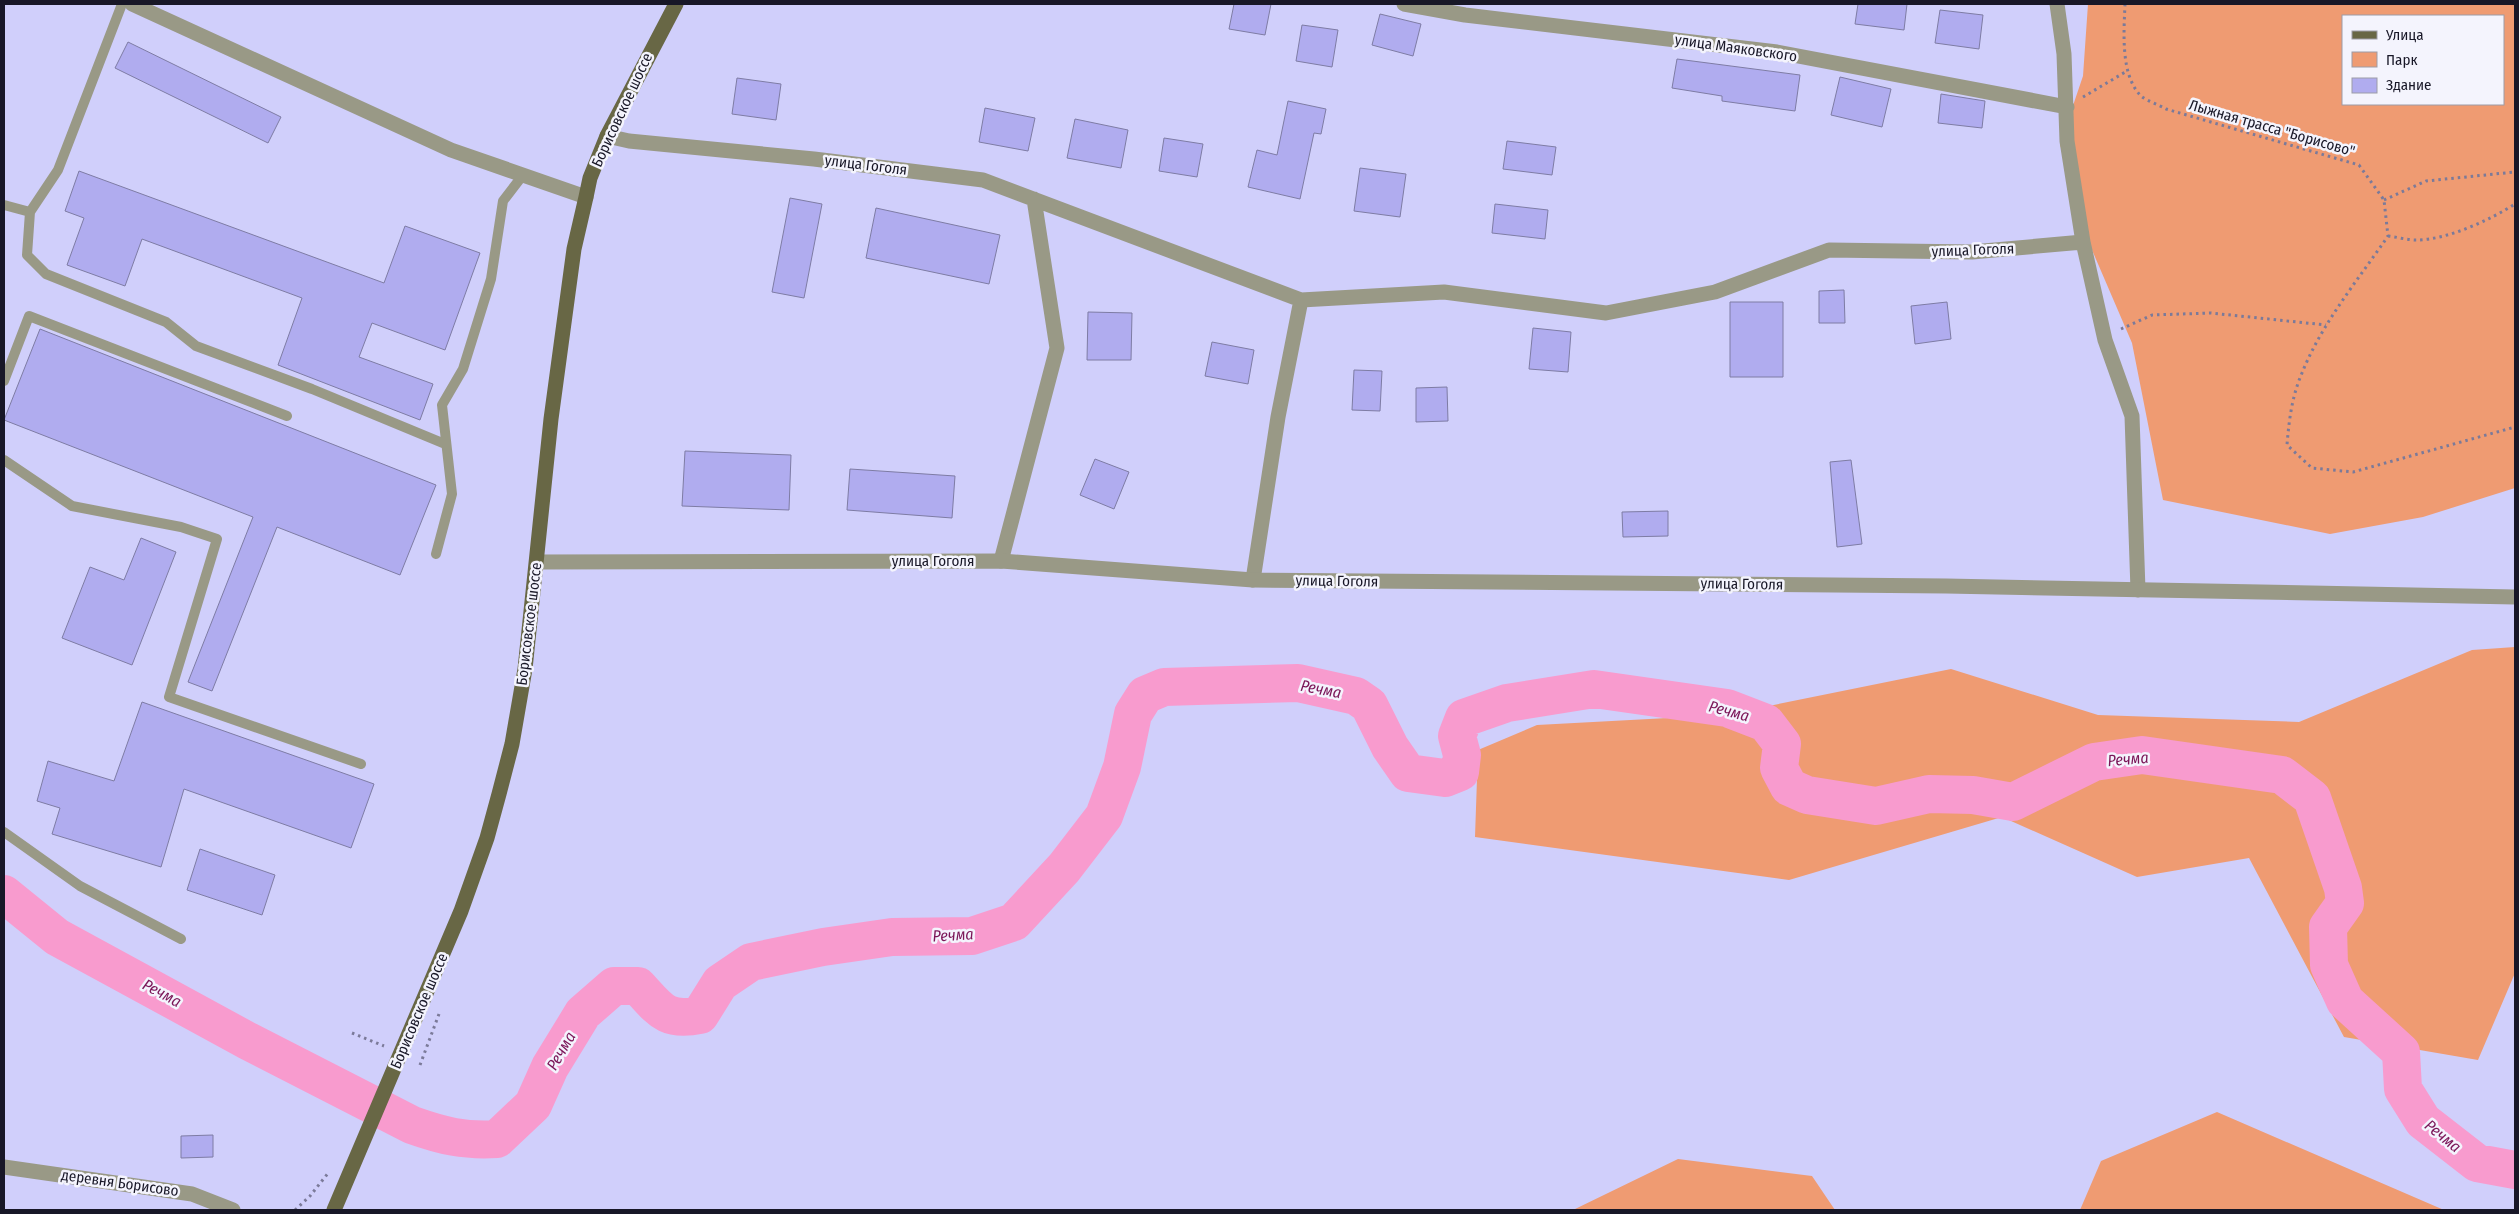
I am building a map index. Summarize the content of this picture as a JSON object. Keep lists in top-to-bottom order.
{
  "streets": {
    "main road": ["Борисовское шоссе"],
    "street": ["улица Маяковского", "улица Гоголя", "деревня Борисово"],
    "path": ["Лыжная трасса \"Борисово\""]
  },
  "crossings": [
    ["Борисовское шоссе", "улица Гоголя"]
  ],
  "water": ["Речма"],
  "legend": ["Улица", "Парк", "Здание"]
}
